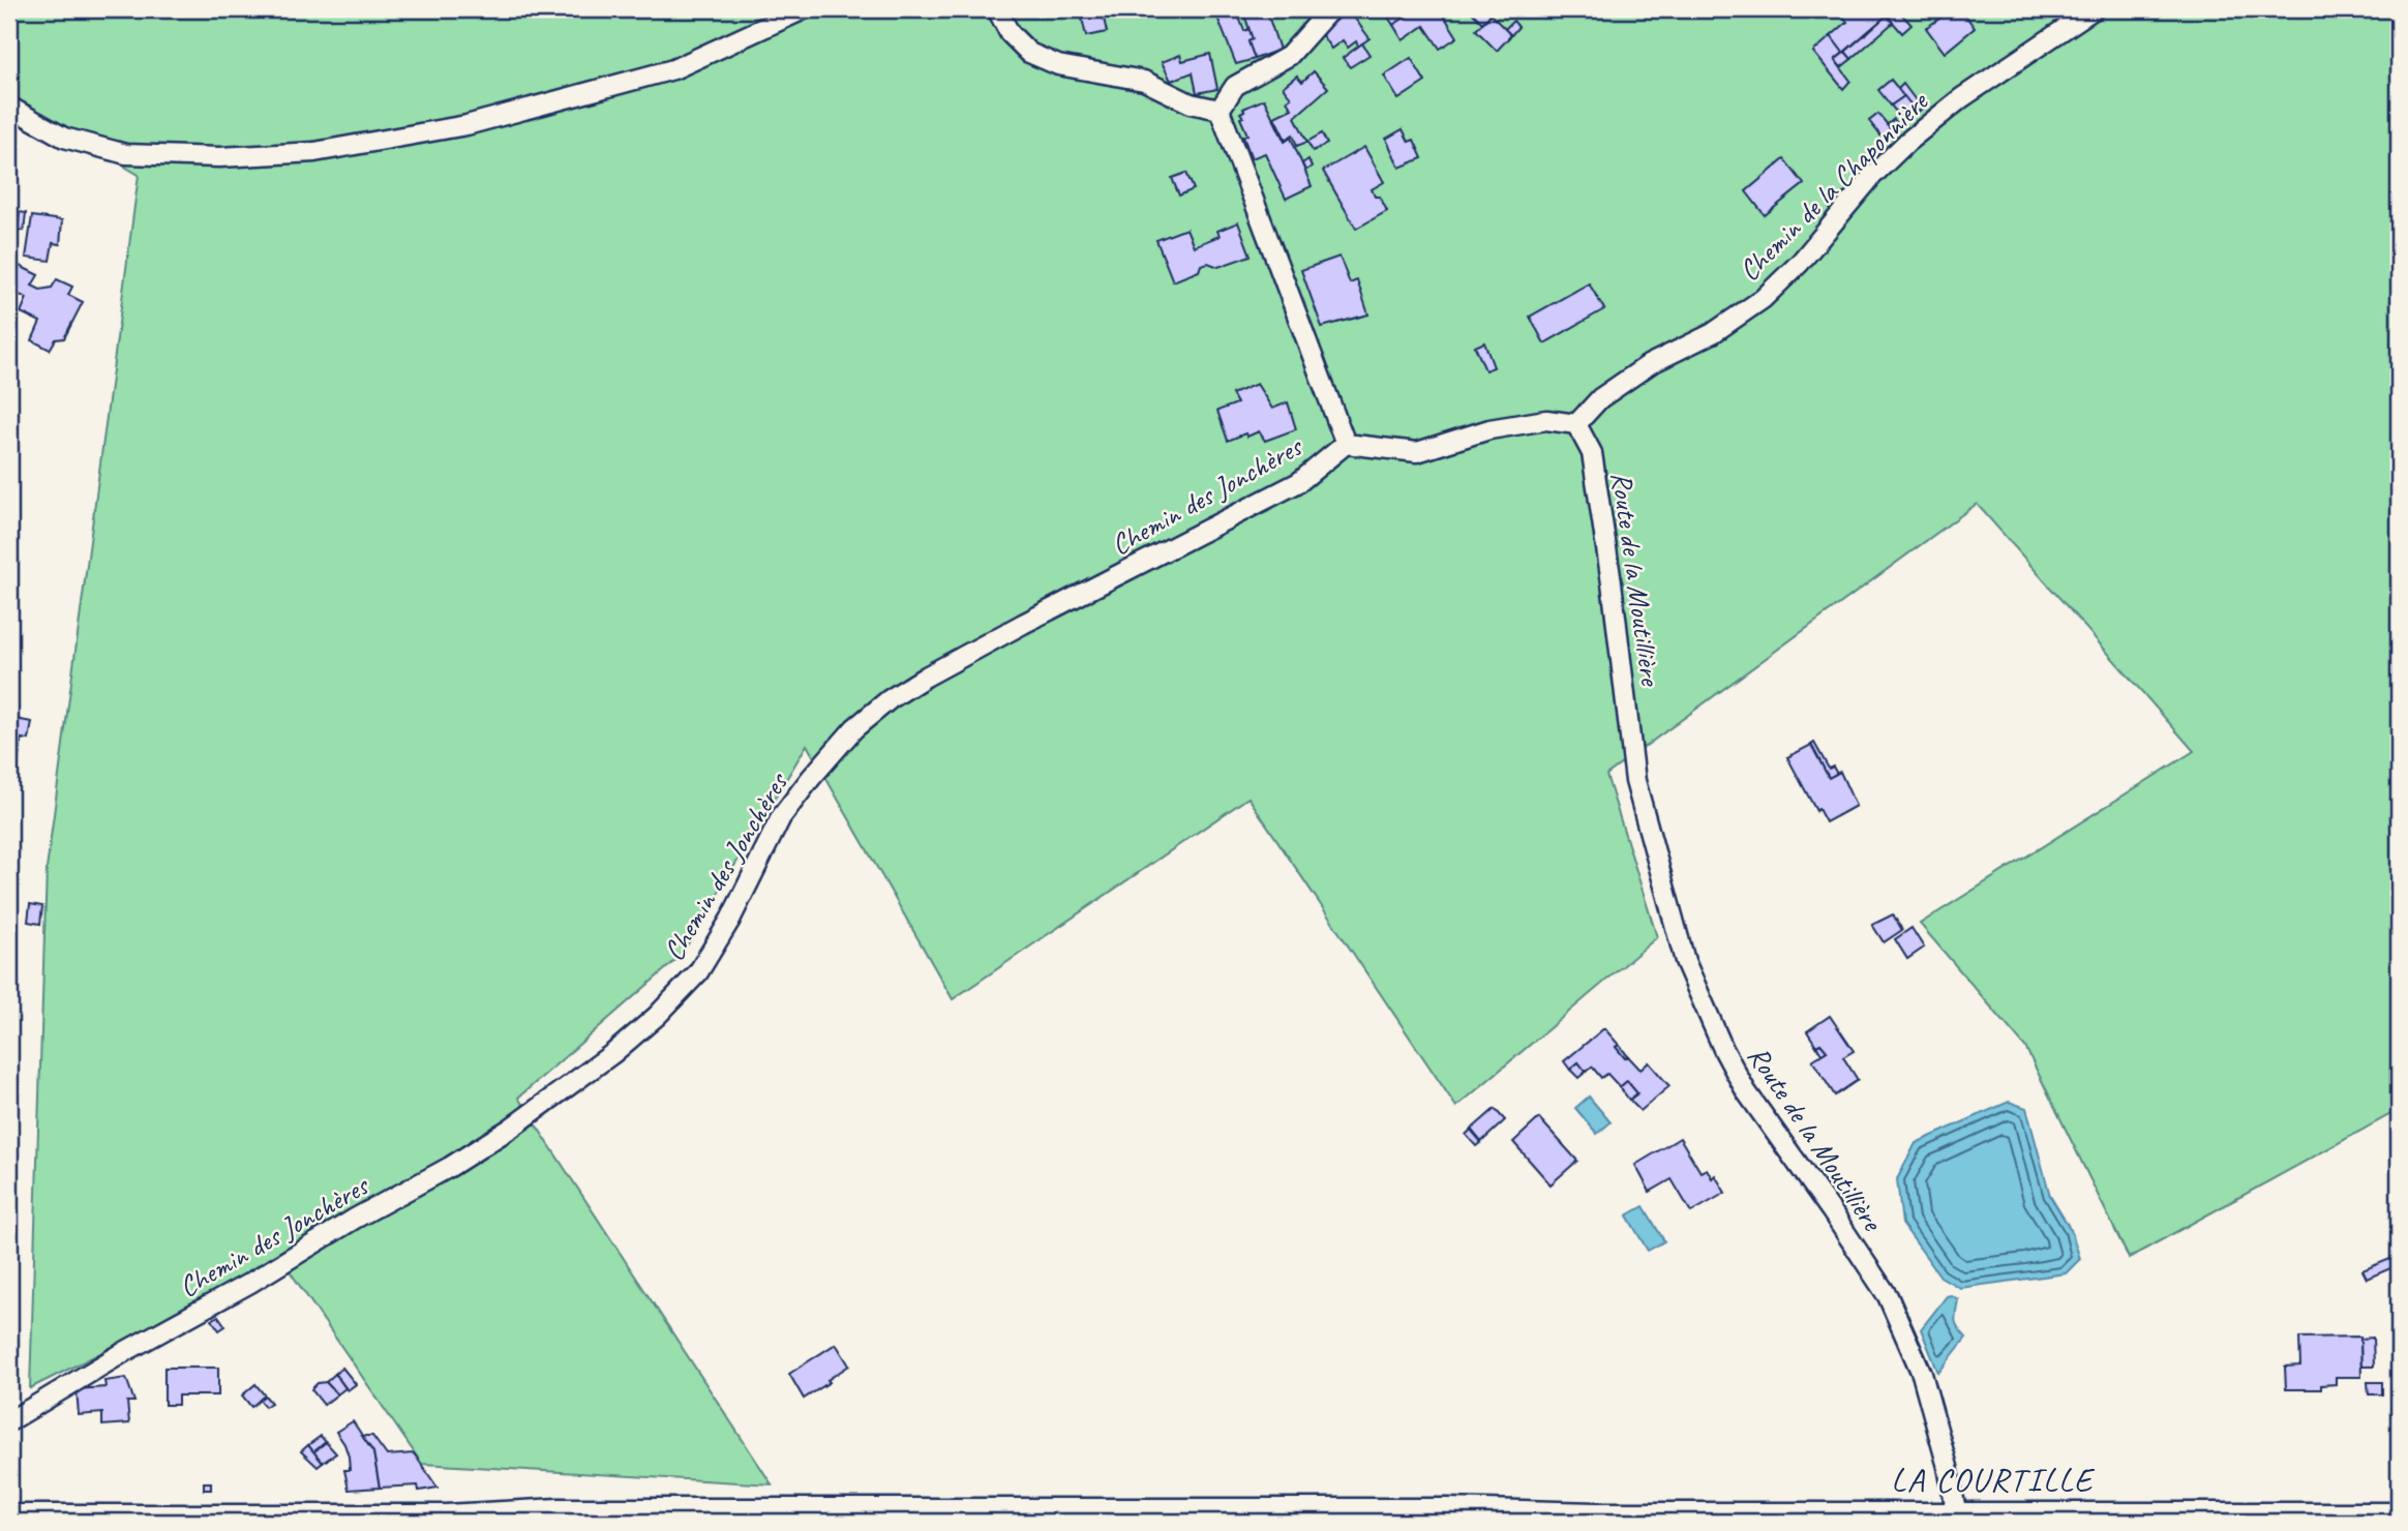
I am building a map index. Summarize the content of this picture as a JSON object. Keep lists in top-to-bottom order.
{
  "streets": {
    "street": ["Chemin de la Chaponnière", "Chemin des Jonchères", "Route de la Moutillière"]
  },
  "crossings": [
    ["Chemin de la Chaponnière", "Route de la Moutillière"]
  ],
  "districts": ["LA COURTILLE"]
}
